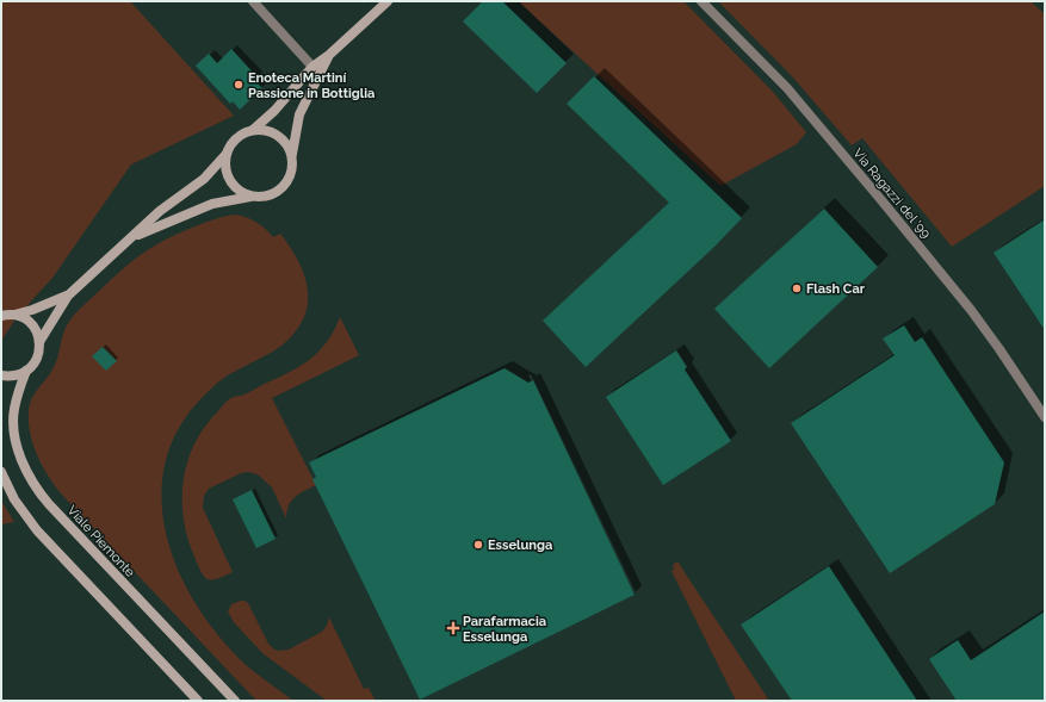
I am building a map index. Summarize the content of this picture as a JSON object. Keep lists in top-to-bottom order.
{
  "streets": {
    "street": ["Via Ragazzi del '99", "Viale Piemonte"]
  },
  "places": {
    "other": ["Enoteca Martiní Passione in Bottiglia", "Flash Car", "Esselunga"],
    "health": ["Parafarmacia Esselunga"]
  }
}
